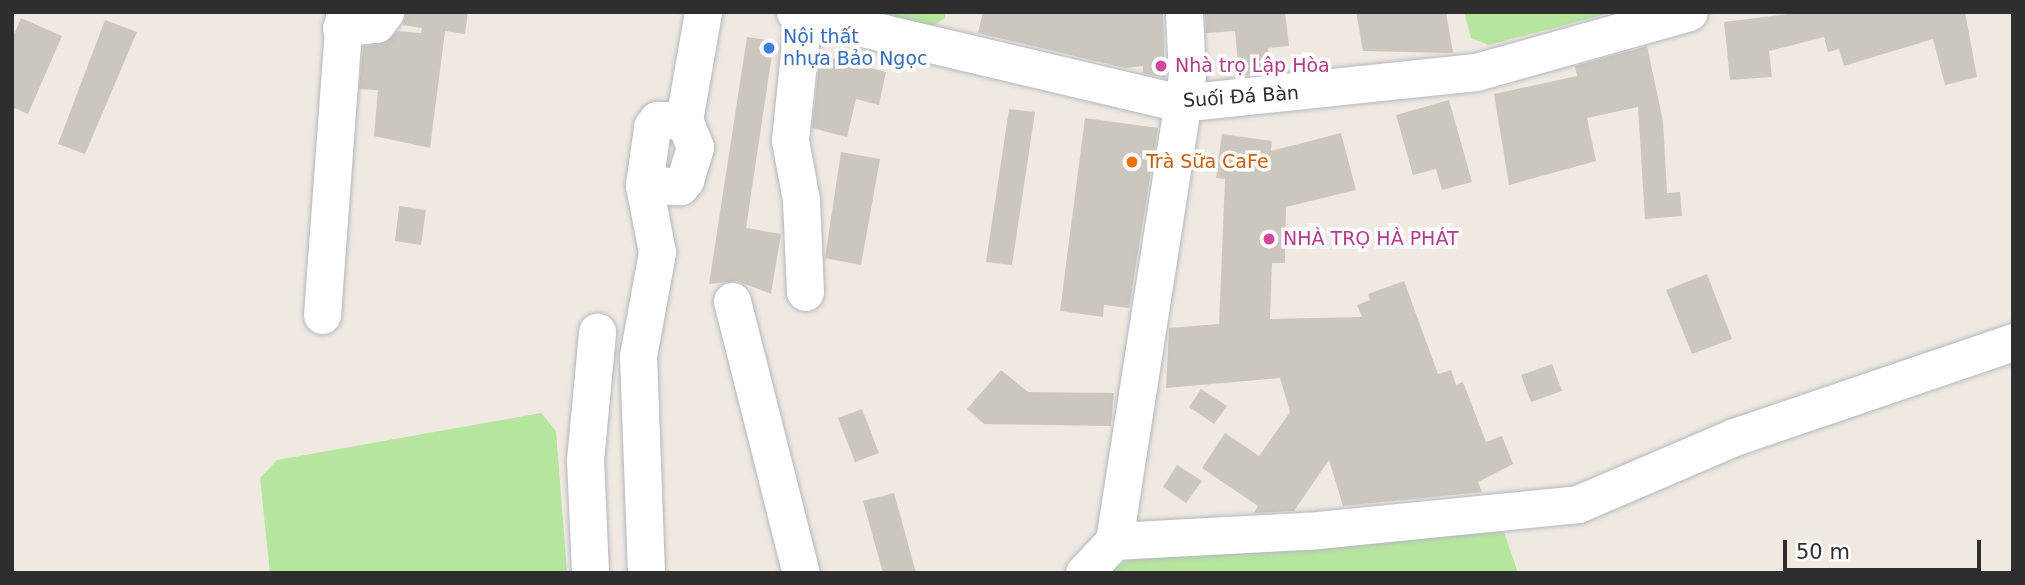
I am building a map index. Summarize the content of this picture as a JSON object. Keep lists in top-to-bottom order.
{
  "streets": {
    "street": ["Suối Đá Bàn"]
  },
  "places": [
    "Nội thất nhựa Bảo Ngọc",
    "Nhà trọ Lập Hòa",
    "Trà Sữa CaFe",
    "NHÀ TRỌ HÀ PHÁT"
  ],
  "scale_bar": "50 m"
}
